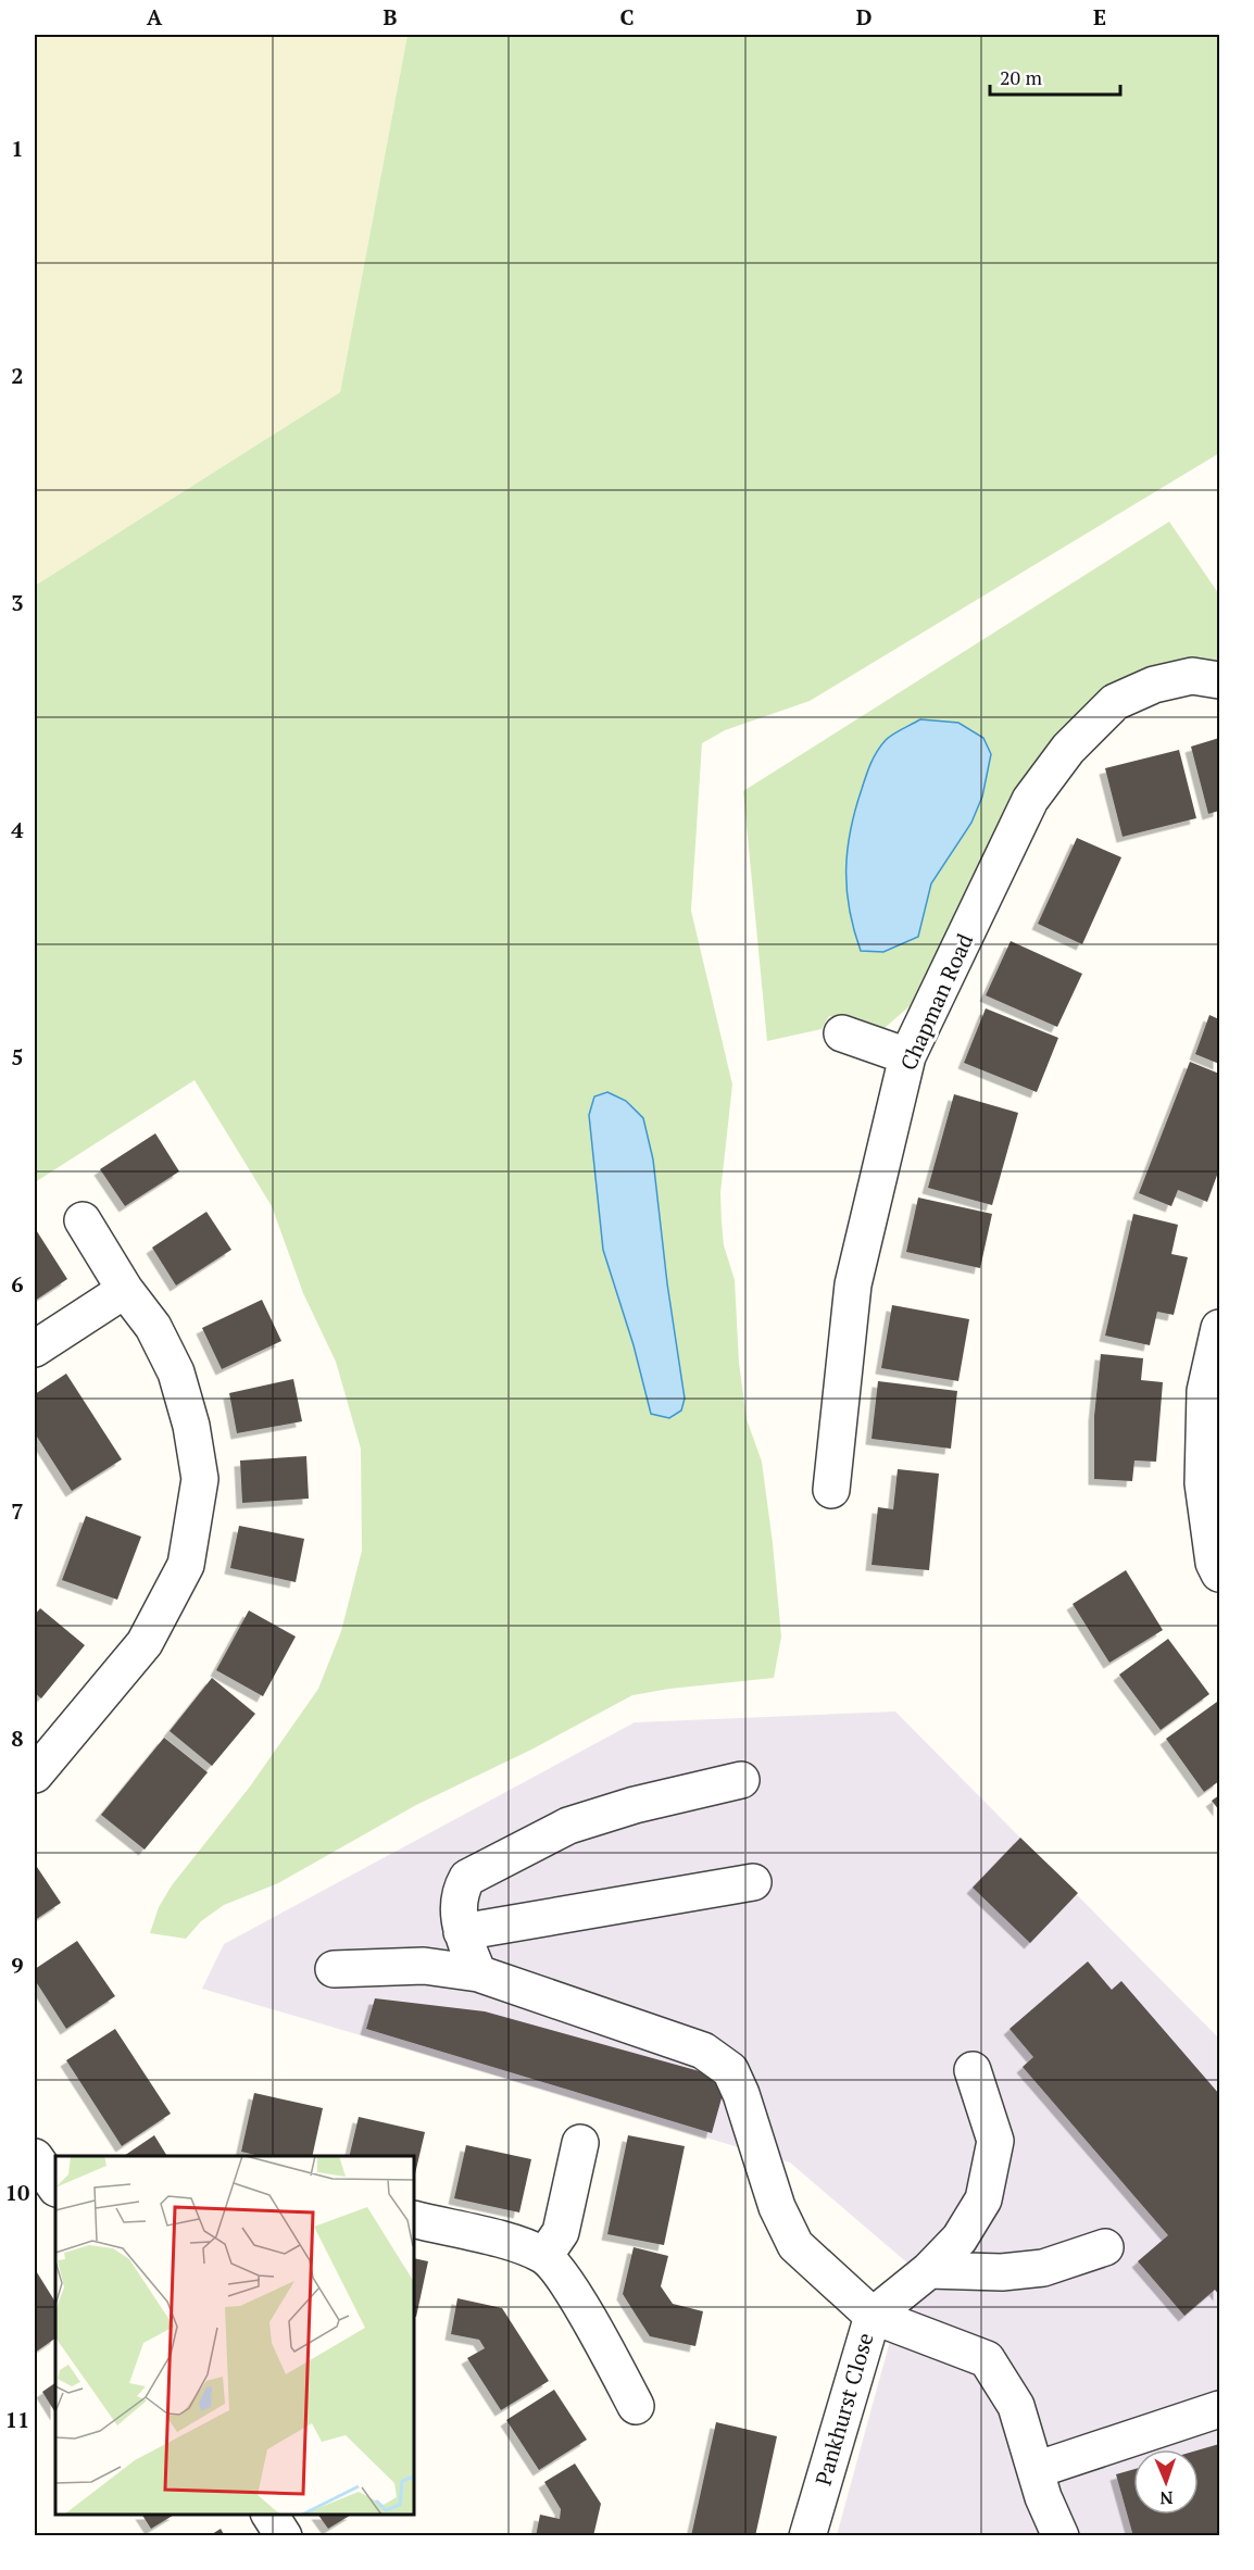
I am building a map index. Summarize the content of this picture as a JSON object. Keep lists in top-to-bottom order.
{
  "streets": {
    "street": ["Chapman Road", "Pankhurst Close"]
  },
  "scale_bar": "20 m",
  "north": "bottom",
  "grid": {
    "columns": [
      "A",
      "B",
      "C",
      "D",
      "E"
    ],
    "rows": [
      "1",
      "2",
      "3",
      "4",
      "5",
      "6",
      "7",
      "8",
      "9",
      "10",
      "11"
    ]
  }
}
